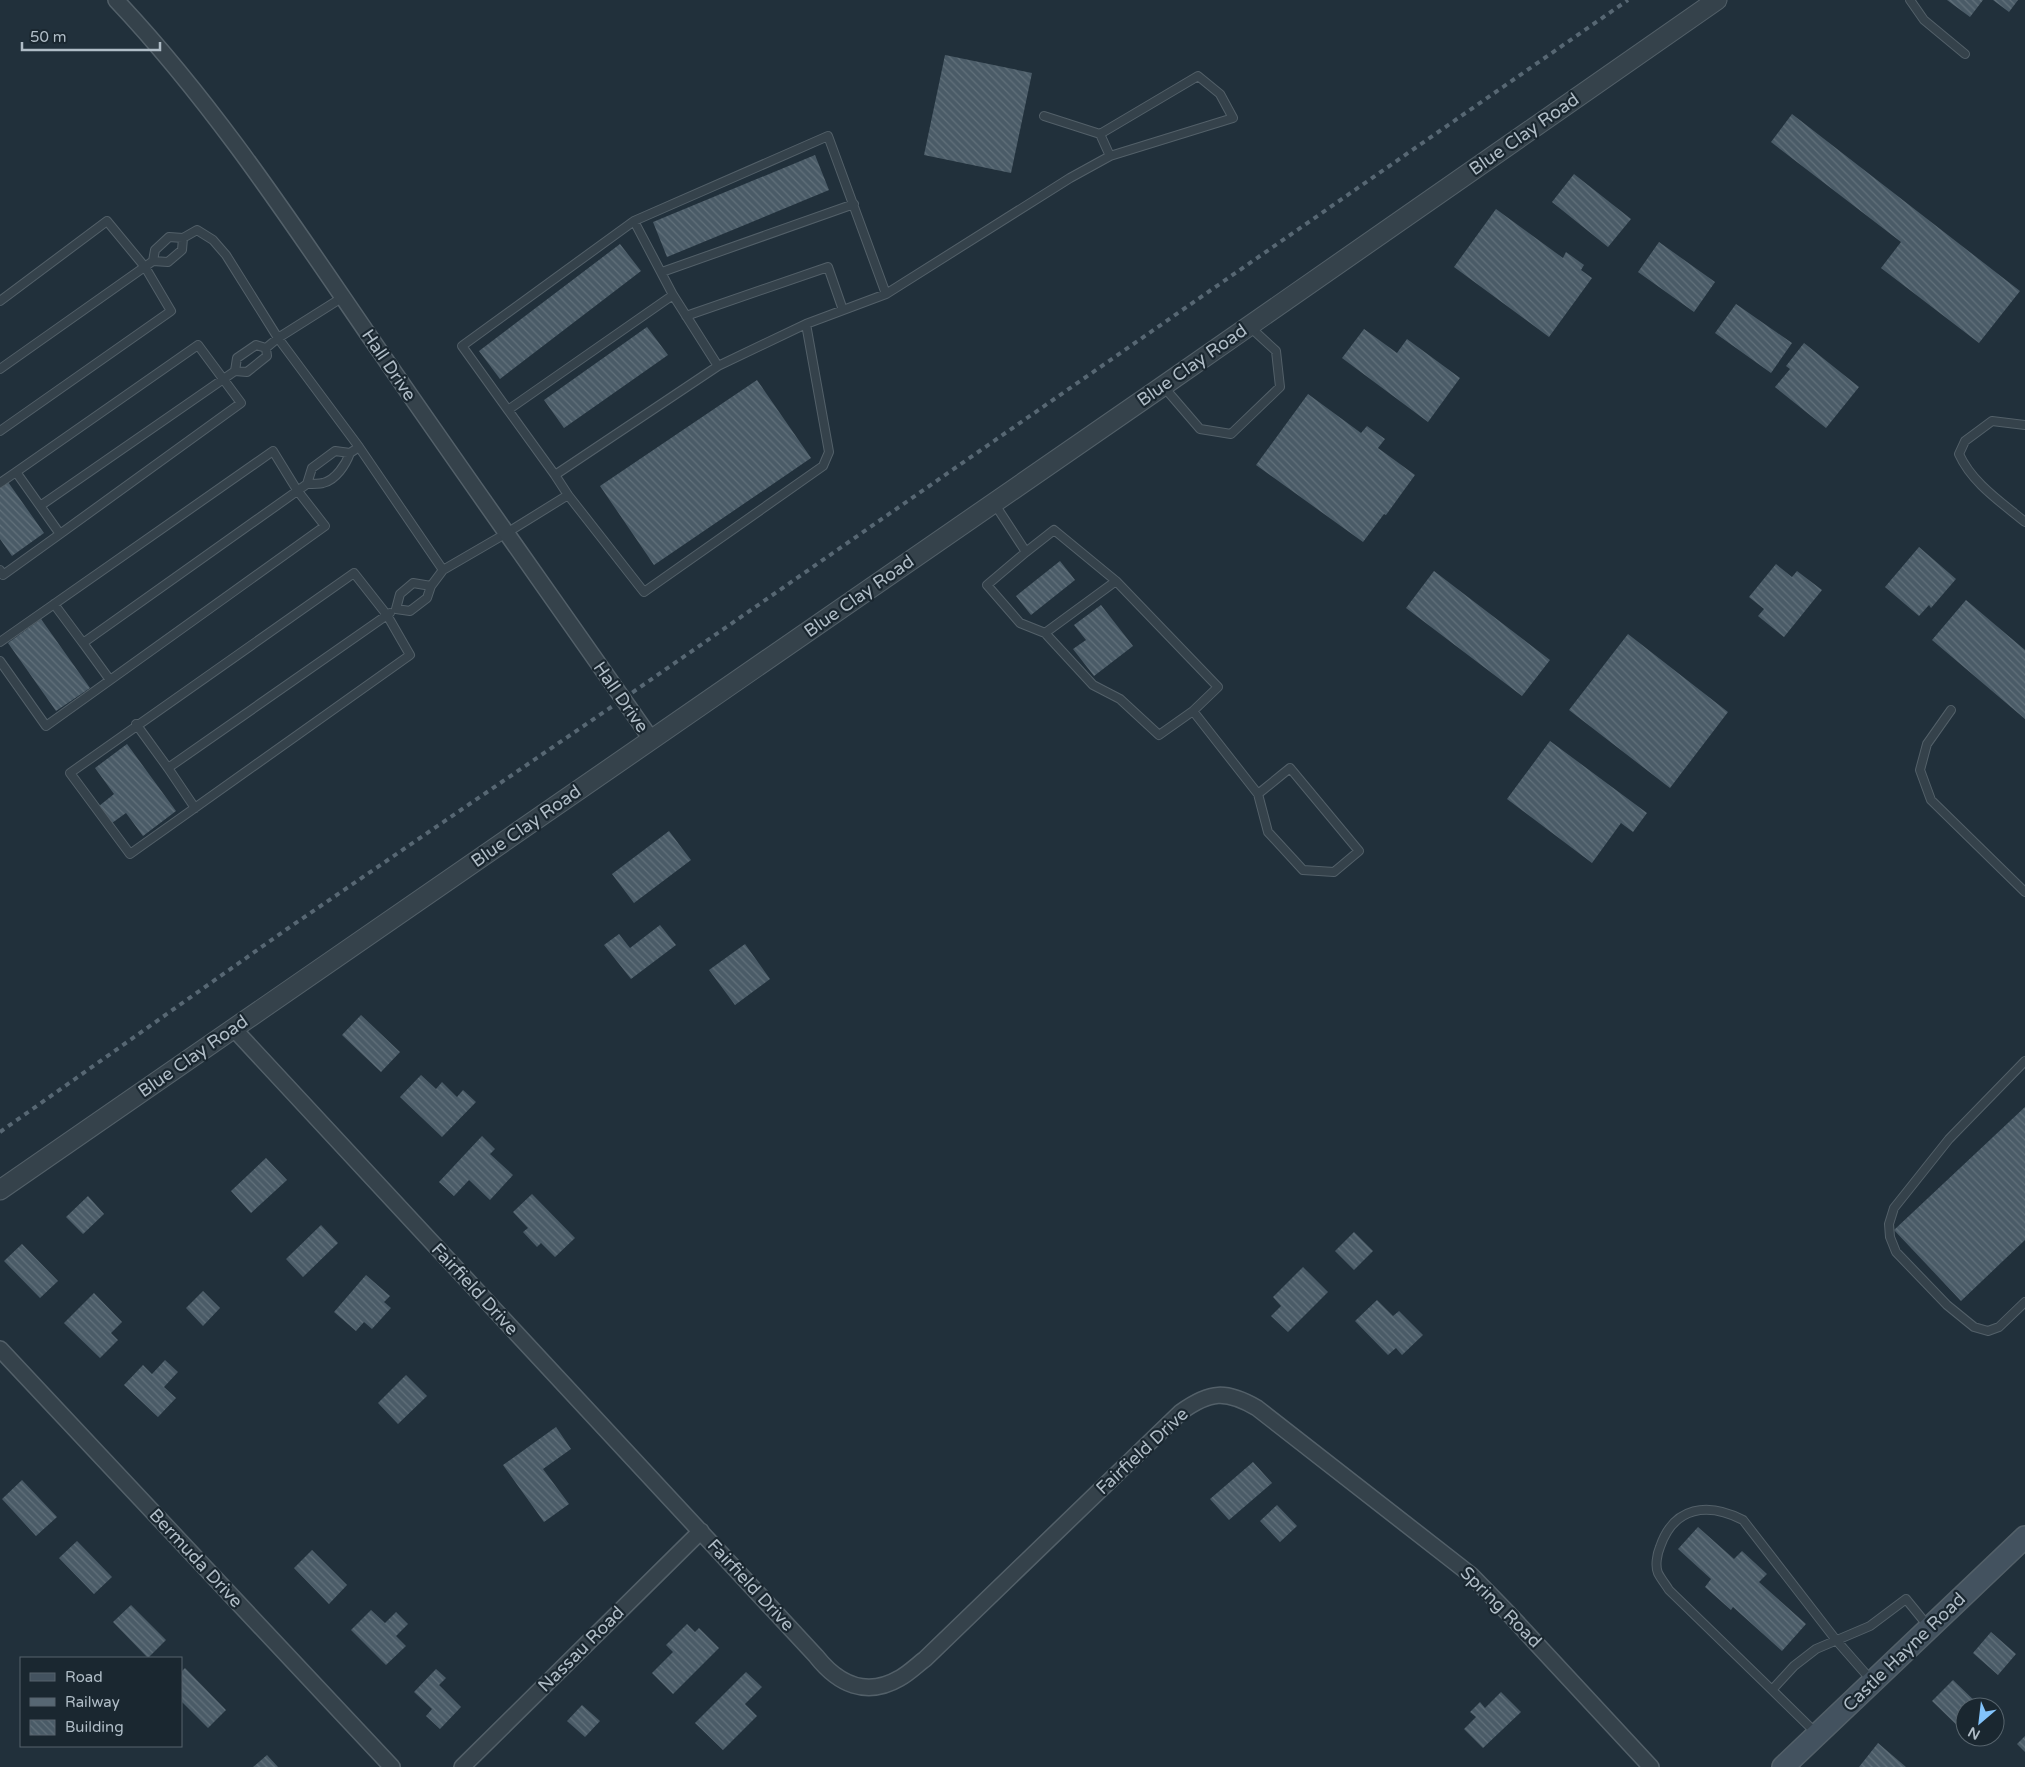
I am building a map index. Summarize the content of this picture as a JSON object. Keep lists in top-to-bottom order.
{
  "streets": {
    "main road": ["Castle Hayne Road"],
    "street": [
      "Blue Clay Road",
      "Hall Drive",
      "Fairfield Drive",
      "Bermuda Drive",
      "Spring Road",
      "Nassau Road"
    ]
  },
  "crossings": [
    ["Blue Clay Road", "Hall Drive"],
    ["Blue Clay Road", "Fairfield Drive"],
    ["Fairfield Drive", "Spring Road"],
    ["Fairfield Drive", "Nassau Road"]
  ],
  "legend": ["Road", "Railway", "Building"],
  "scale_bar": "50 m",
  "north": "bottom left"
}
